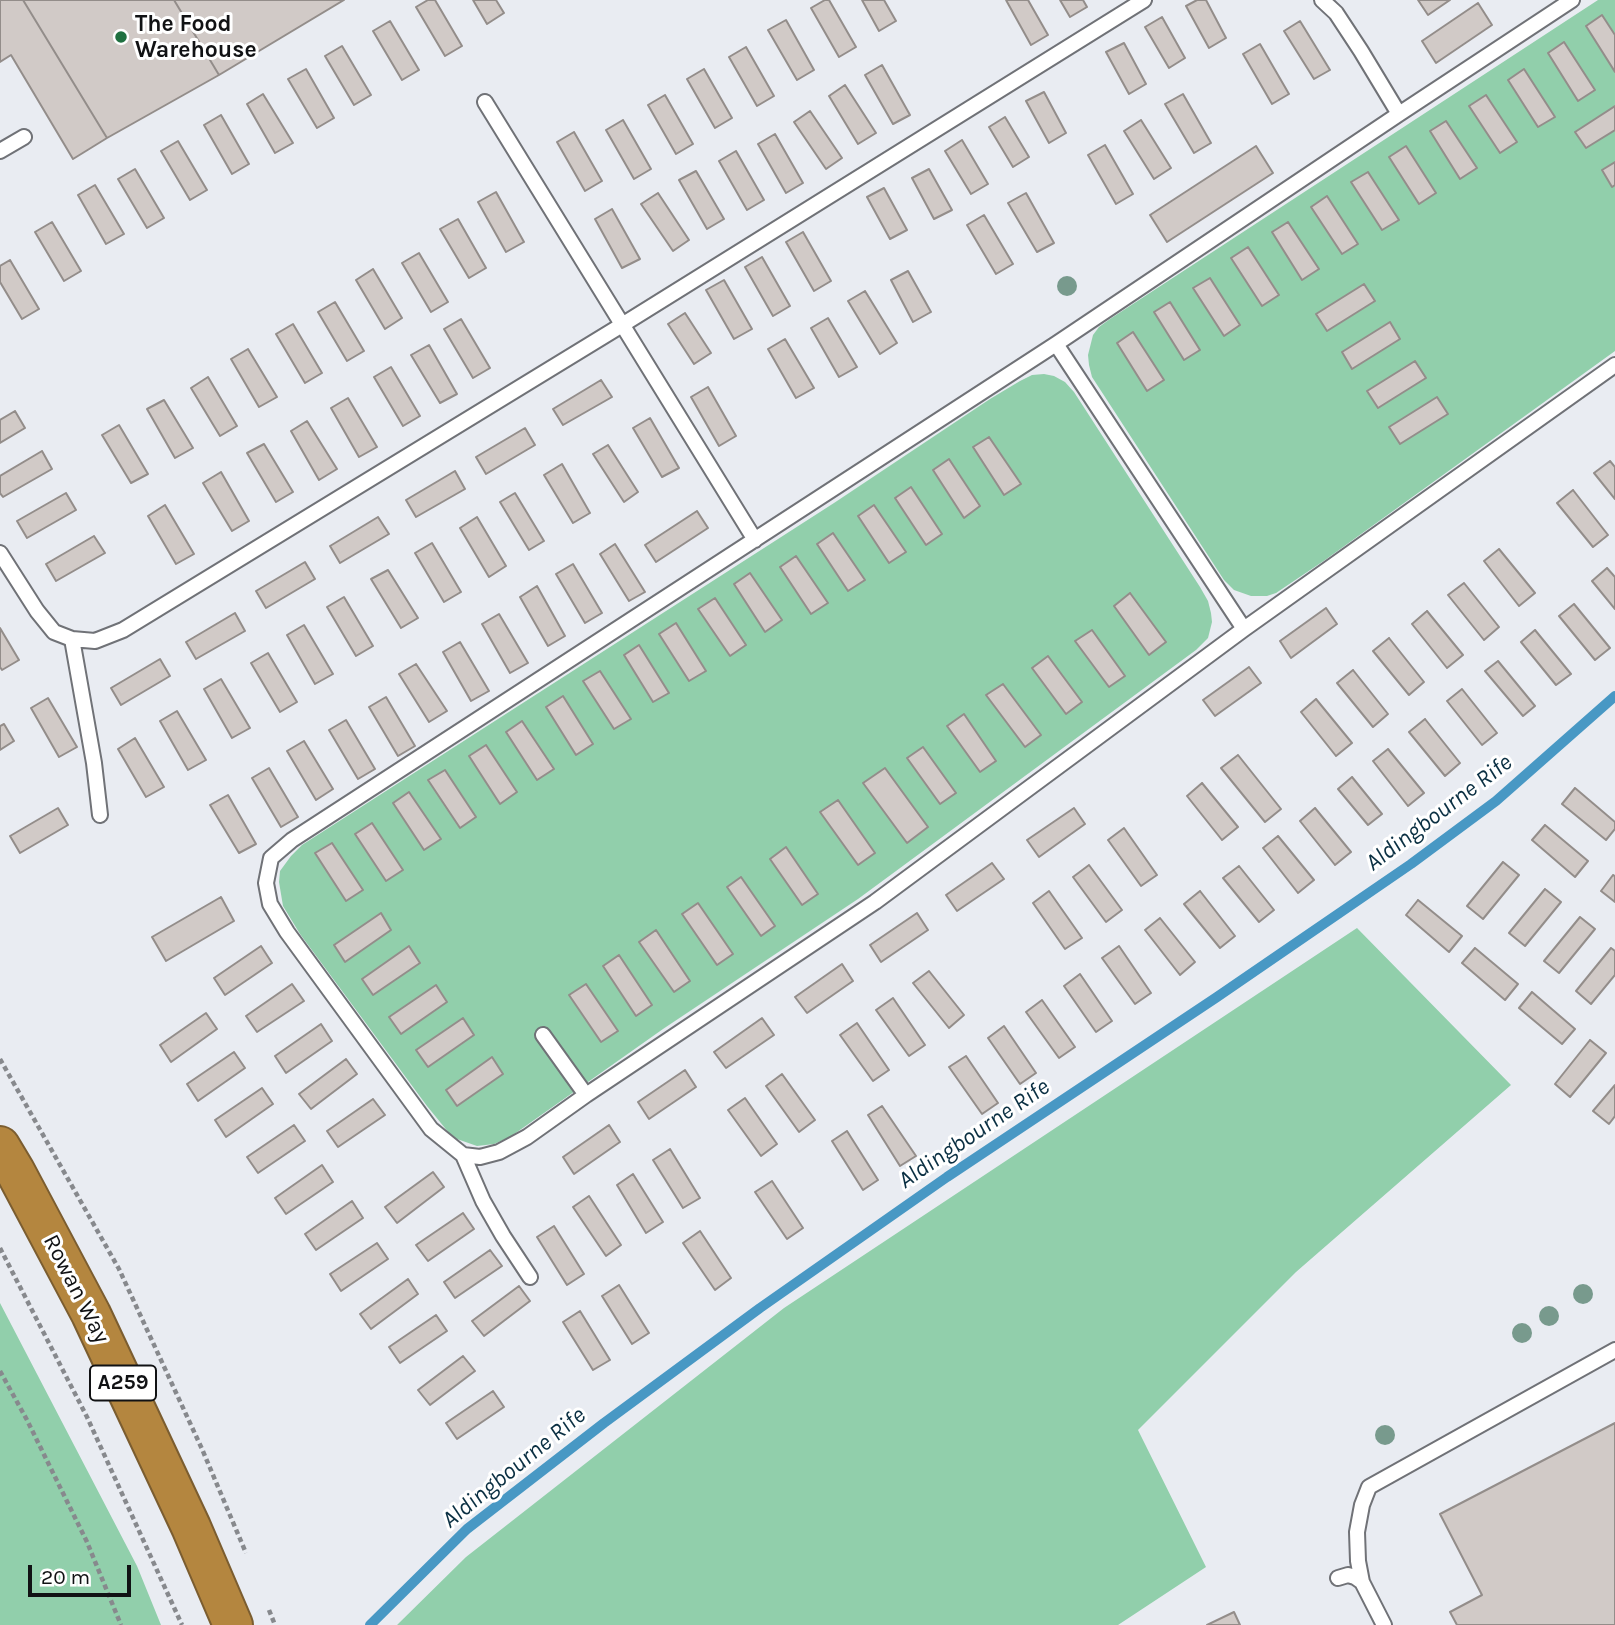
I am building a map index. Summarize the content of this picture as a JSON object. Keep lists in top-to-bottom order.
{
  "streets": {
    "highway": ["Rowan Way", "A259"]
  },
  "water": ["Aldingbourne Rife"],
  "places": ["The Food Warehouse"],
  "scale_bar": "20 m"
}
